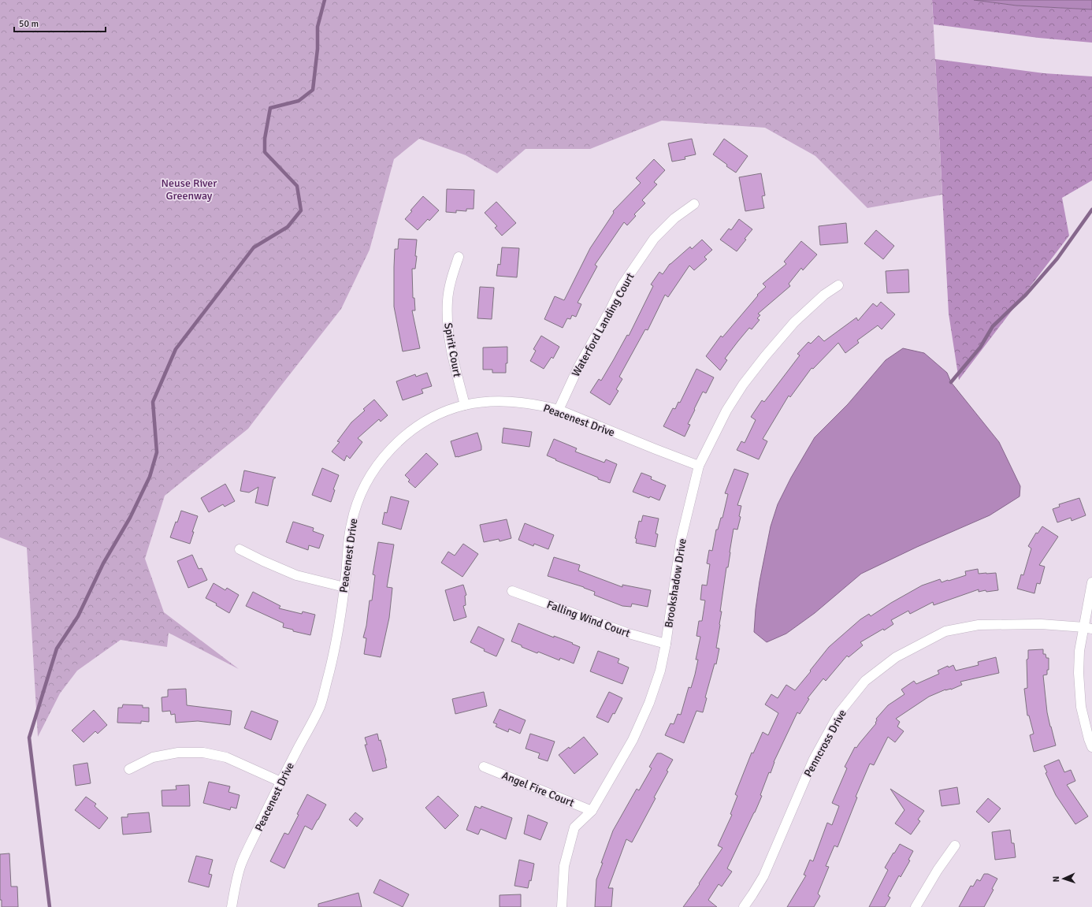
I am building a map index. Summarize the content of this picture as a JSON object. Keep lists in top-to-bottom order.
{
  "streets": {
    "street": [
      "Waterford Landing Court",
      "Spirit Court",
      "Peacenest Drive",
      "Brookshadow Drive",
      "Falling Wind Court",
      "Penncross Drive",
      "Angel Fire Court"
    ]
  },
  "crossings": [
    ["Waterford Landing Court", "Peacenest Drive"],
    ["Spirit Court", "Peacenest Drive"],
    ["Peacenest Drive", "Brookshadow Drive"],
    ["Brookshadow Drive", "Falling Wind Court"],
    ["Brookshadow Drive", "Angel Fire Court"]
  ],
  "parks": ["Neuse River Greenway"],
  "scale_bar": "50 m",
  "north": "left"
}
